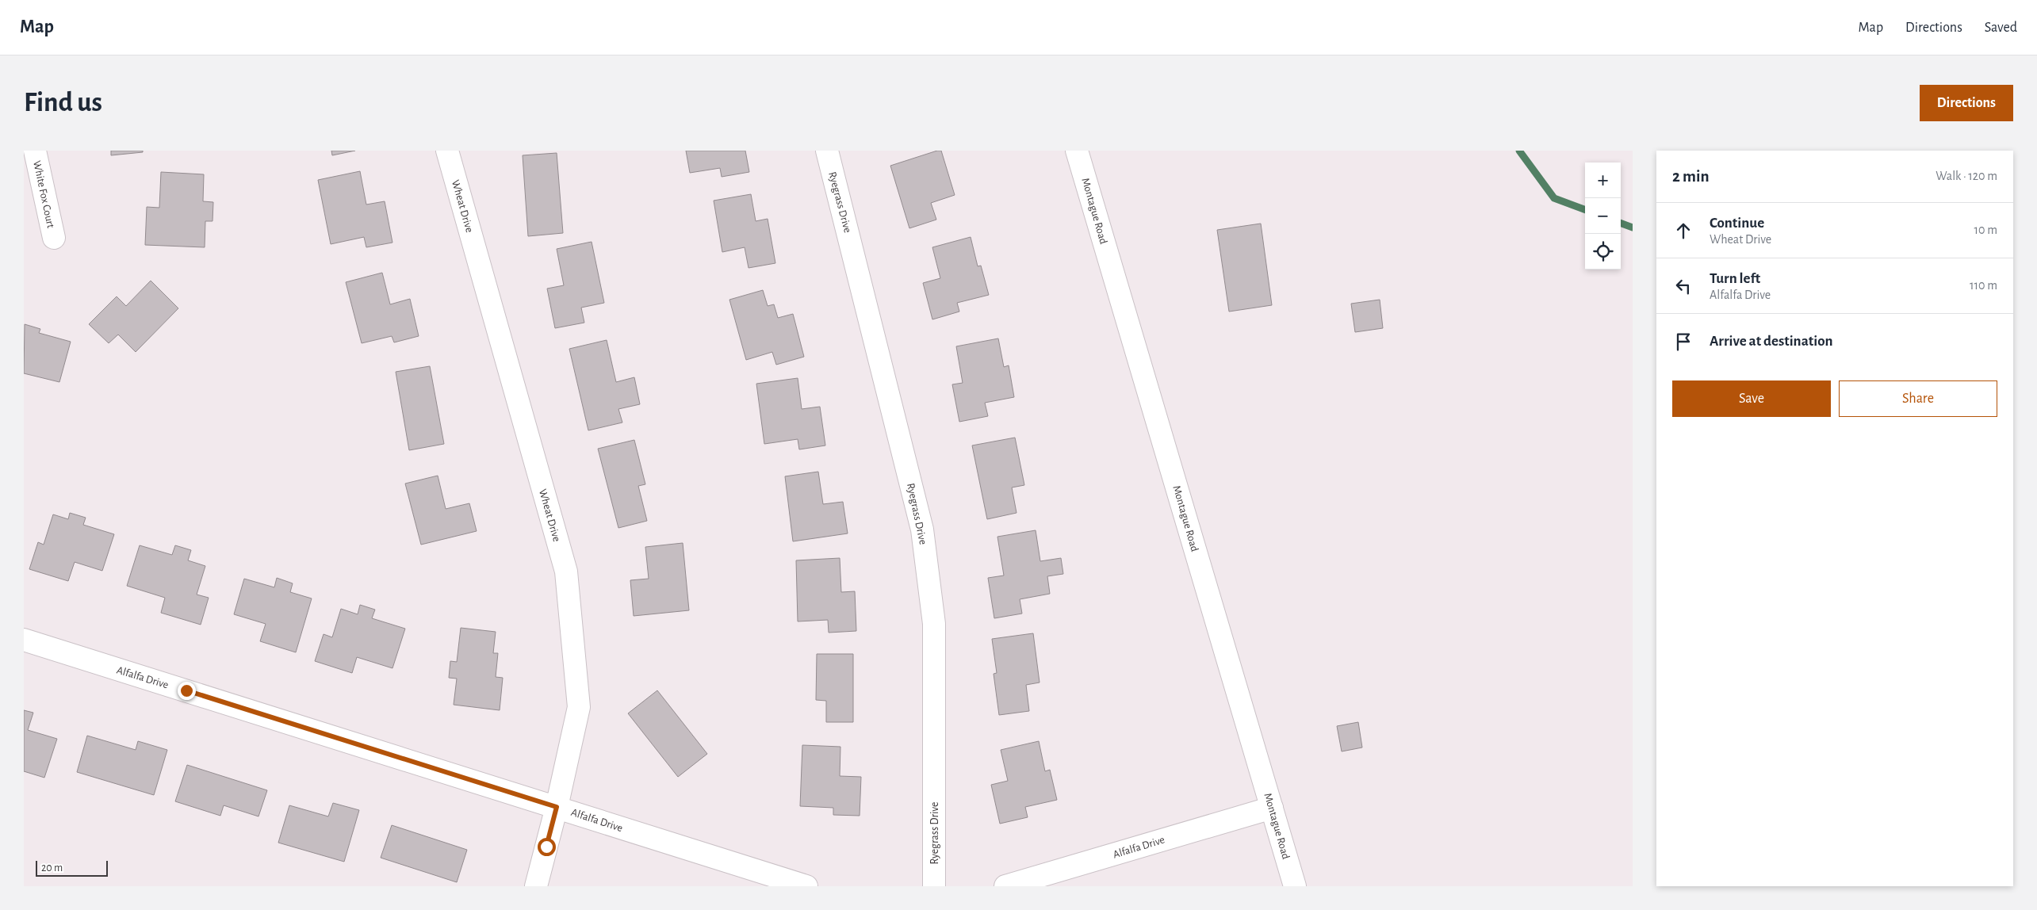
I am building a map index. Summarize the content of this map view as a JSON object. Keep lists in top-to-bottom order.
{
  "streets": {
    "street": [
      "White Fox Court",
      "Ryegrass Drive",
      "Wheat Drive",
      "Montague Road",
      "Alfalfa Drive"
    ]
  },
  "crossings": [
    ["Wheat Drive", "Alfalfa Drive"],
    ["Montague Road", "Alfalfa Drive"]
  ],
  "scale_bar": "20 m",
  "page": {
    "header": "Map",
    "nav": ["Map", "Directions", "Saved"],
    "buttons": [
      "Directions",
      ["Save", "Share"]
    ],
    "title": "Find us",
    "heading": ["2 min", "Walk · 120 m"],
    "map_buttons": ["+", "−"],
    "list": [
      ["Continue", "Wheat Drive", "10 m"],
      ["Turn left", "Alfalfa Drive", "110 m"],
      "Arrive at destination"
    ],
    "scale": "20 m"
  }
}
